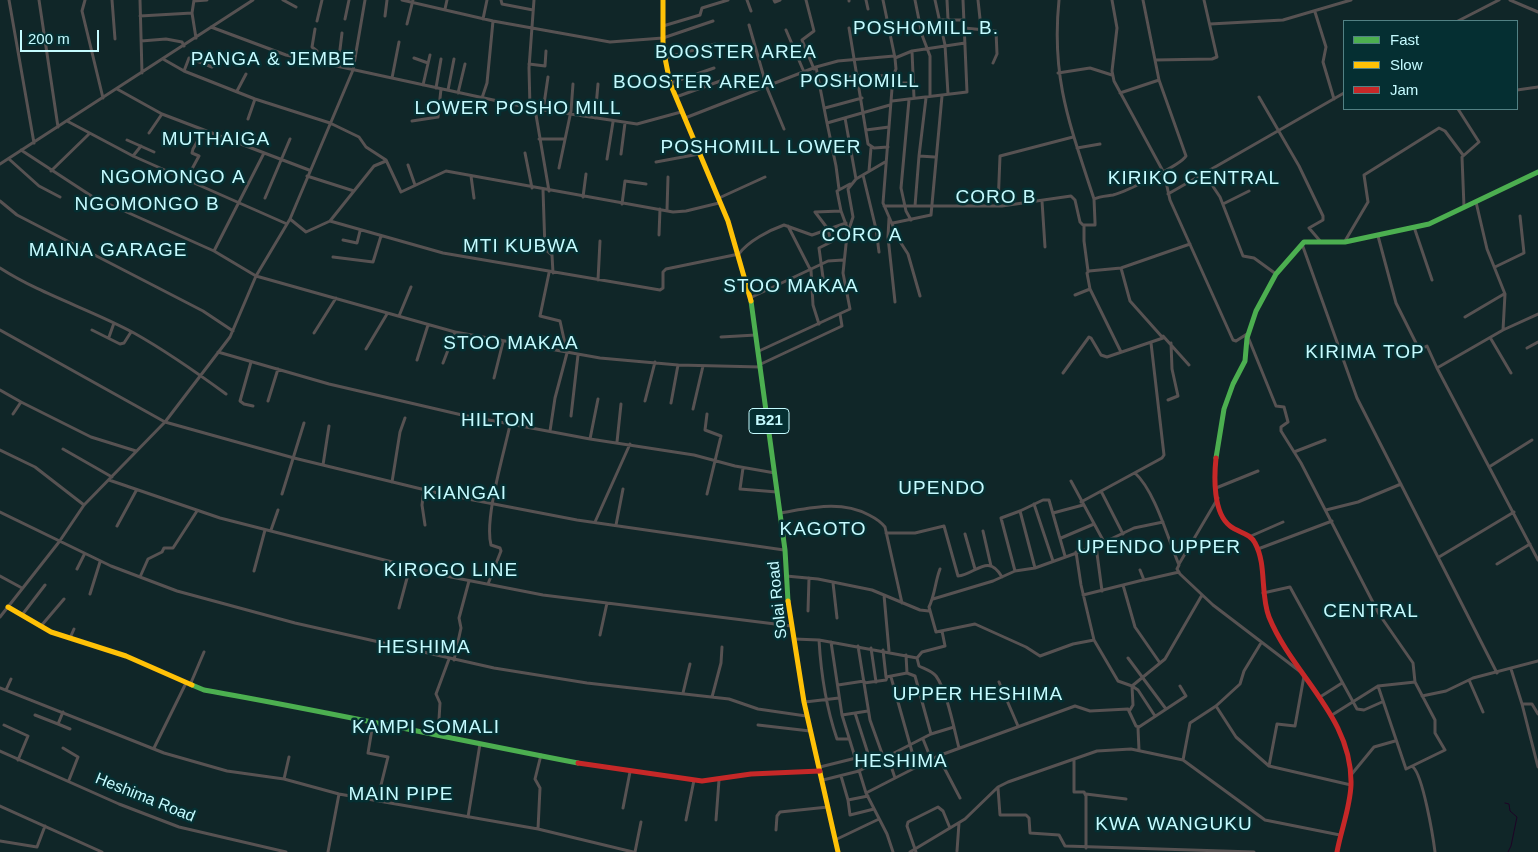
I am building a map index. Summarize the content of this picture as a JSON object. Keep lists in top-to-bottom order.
{
  "streets": {
    "main road": ["B21", "Solai Road"],
    "street": ["Heshima Road"]
  },
  "districts": [
    "POSHOMILL B.",
    "BOOSTER AREA",
    "PANGA & JEMBE",
    "POSHOMILL",
    "BOOSTER AREA",
    "LOWER POSHO MILL",
    "MUTHAIGA",
    "POSHOMILL LOWER",
    "NGOMONGO A",
    "KIRIKO CENTRAL",
    "CORO B",
    "NGOMONGO B",
    "CORO A",
    "MTI KUBWA",
    "MAINA GARAGE",
    "STOO MAKAA",
    "STOO MAKAA",
    "KIRIMA TOP",
    "HILTON",
    "UPENDO",
    "KIANGAI",
    "KAGOTO",
    "UPENDO UPPER",
    "KIROGO LINE",
    "CENTRAL",
    "HESHIMA",
    "UPPER HESHIMA",
    "KAMPI SOMALI",
    "HESHIMA",
    "MAIN PIPE",
    "KWA WANGUKU"
  ],
  "legend": ["Fast", "Slow", "Jam"],
  "scale_bar": "200 m"
}
